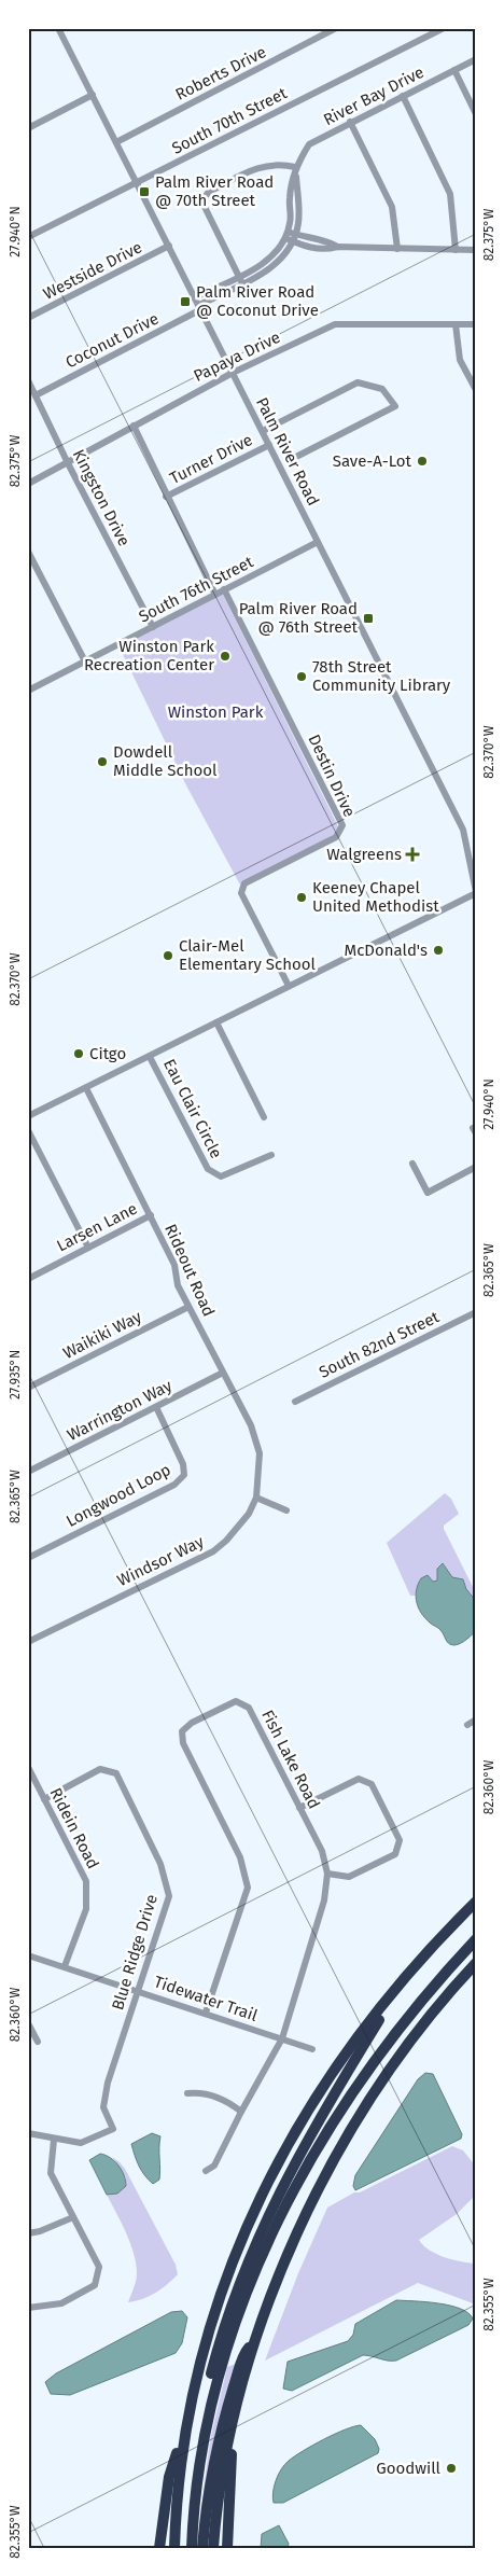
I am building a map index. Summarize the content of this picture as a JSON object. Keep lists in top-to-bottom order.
{
  "streets": {
    "street": [
      "Roberts Drive",
      "River Bay Drive",
      "South 70th Street",
      "Westside Drive",
      "Coconut Drive",
      "Papaya Drive",
      "Palm River Road",
      "Turner Drive",
      "Kingston Drive",
      "South 76th Street",
      "Destin Drive",
      "Eau Clair Circle",
      "Larsen Lane",
      "Rideout Road",
      "Waikiki Way",
      "South 82nd Street",
      "Warrington Way",
      "Longwood Loop",
      "Windsor Way",
      "Fish Lake Road",
      "Ridein Road",
      "Blue Ridge Drive",
      "Tidewater Trail"
    ]
  },
  "crossings": [
    ["Roberts Drive", "Palm River Road"],
    ["South 70th Street", "Palm River Road"],
    ["Westside Drive", "Palm River Road"],
    ["Coconut Drive", "Palm River Road"],
    ["Coconut Drive", "Kingston Drive"],
    ["Papaya Drive", "Palm River Road"],
    ["Papaya Drive", "Kingston Drive"],
    ["Palm River Road", "Turner Drive"],
    ["Palm River Road", "South 76th Street"],
    ["Kingston Drive", "South 76th Street"],
    ["South 76th Street", "Destin Drive"],
    ["Larsen Lane", "Rideout Road"],
    ["Rideout Road", "Waikiki Way"],
    ["Rideout Road", "Warrington Way"],
    ["Rideout Road", "Windsor Way"],
    ["Warrington Way", "Longwood Loop"],
    ["Fish Lake Road", "Tidewater Trail"],
    ["Ridein Road", "Blue Ridge Drive"],
    ["Ridein Road", "Tidewater Trail"],
    ["Blue Ridge Drive", "Tidewater Trail"]
  ],
  "parks": ["Winston Park"],
  "places": {
    "transit": ["Palm River Road @ 70th Street", "Palm River Road @ Coconut Drive", "Palm River Road @ 76th Street"],
    "other": [
      "Save-A-Lot",
      "Winston Park Recreation Center",
      "78th Street Community Library",
      "Dowdell Middle School",
      "Keeney Chapel United Methodist",
      "McDonald's",
      "Clair-Mel Elementary School",
      "Citgo",
      "Goodwill"
    ],
    "health": ["Walgreens"]
  },
  "coordinates": [
    "27.940°N",
    "82.375°W",
    "82.370°W",
    "82.365°W",
    "27.935°N",
    "82.360°W",
    "82.355°W"
  ]
}
